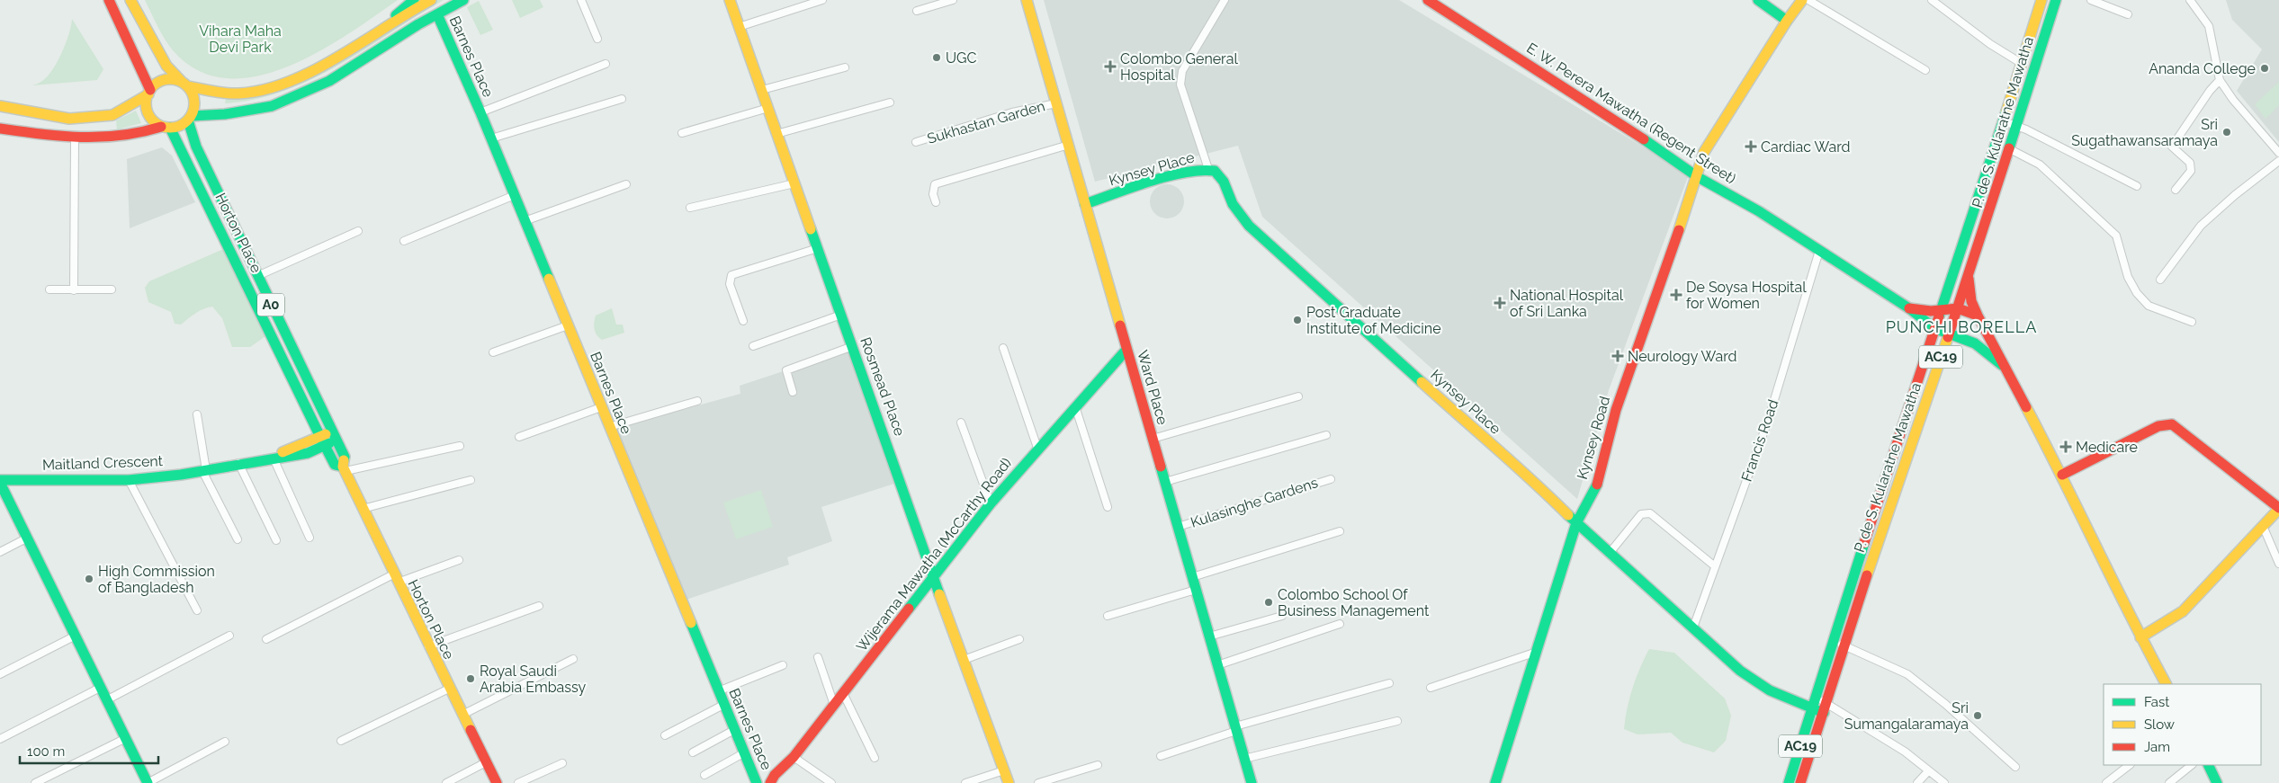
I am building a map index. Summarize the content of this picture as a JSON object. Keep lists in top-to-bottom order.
{
  "streets": {
    "main road": [
      "Barnes Place",
      "E. W. Perera Mawatha (Regent Street)",
      "P. de S. Kularatne Mawatha",
      "Kynsey Place",
      "Horton Place",
      "A0",
      "AC19",
      "Rosmead Place",
      "Ward Place",
      "Kynsey Road",
      "Maitland Crescent",
      "Wijerama Mawatha (McCarthy Road)"
    ],
    "street": ["Sukhastan Garden", "Francis Road", "Kulasinghe Gardens"]
  },
  "crossings": [
    ["E. W. Perera Mawatha (Regent Street)", "P. de S. Kularatne Mawatha"],
    ["E. W. Perera Mawatha (Regent Street)", "Kynsey Road"],
    ["E. W. Perera Mawatha (Regent Street)", "Francis Road"],
    ["Sukhastan Garden", "Ward Place"],
    ["P. de S. Kularatne Mawatha", "Kynsey Place"],
    ["P. de S. Kularatne Mawatha", "AC19"],
    ["Kynsey Place", "AC19"],
    ["Kynsey Place", "Ward Place"],
    ["Kynsey Place", "Kynsey Road"],
    ["Kynsey Place", "Francis Road"],
    ["Horton Place", "A0"],
    ["Horton Place", "Maitland Crescent"],
    ["Rosmead Place", "Wijerama Mawatha (McCarthy Road)"],
    ["Ward Place", "Kulasinghe Gardens"],
    ["Ward Place", "Wijerama Mawatha (McCarthy Road)"]
  ],
  "districts": ["PUNCHI BORELLA"],
  "parks": ["Vihara Maha Devi Park"],
  "places": {
    "other": [
      "UGC",
      "Ananda College",
      "Sri Sugathawansaramaya",
      "Post Graduate Institute of Medicine",
      "High Commission of Bangladesh",
      "Colombo School Of Business Management",
      "Royal Saudi Arabia Embassy",
      "Sri Sumangalaramaya"
    ],
    "health": [
      "Colombo General Hospital",
      "Cardiac Ward",
      "De Soysa Hospital for Women",
      "National Hospital of Sri Lanka",
      "Neurology Ward",
      "Medicare"
    ]
  },
  "legend": ["Fast", "Slow", "Jam"],
  "scale_bar": "100 m"
}
